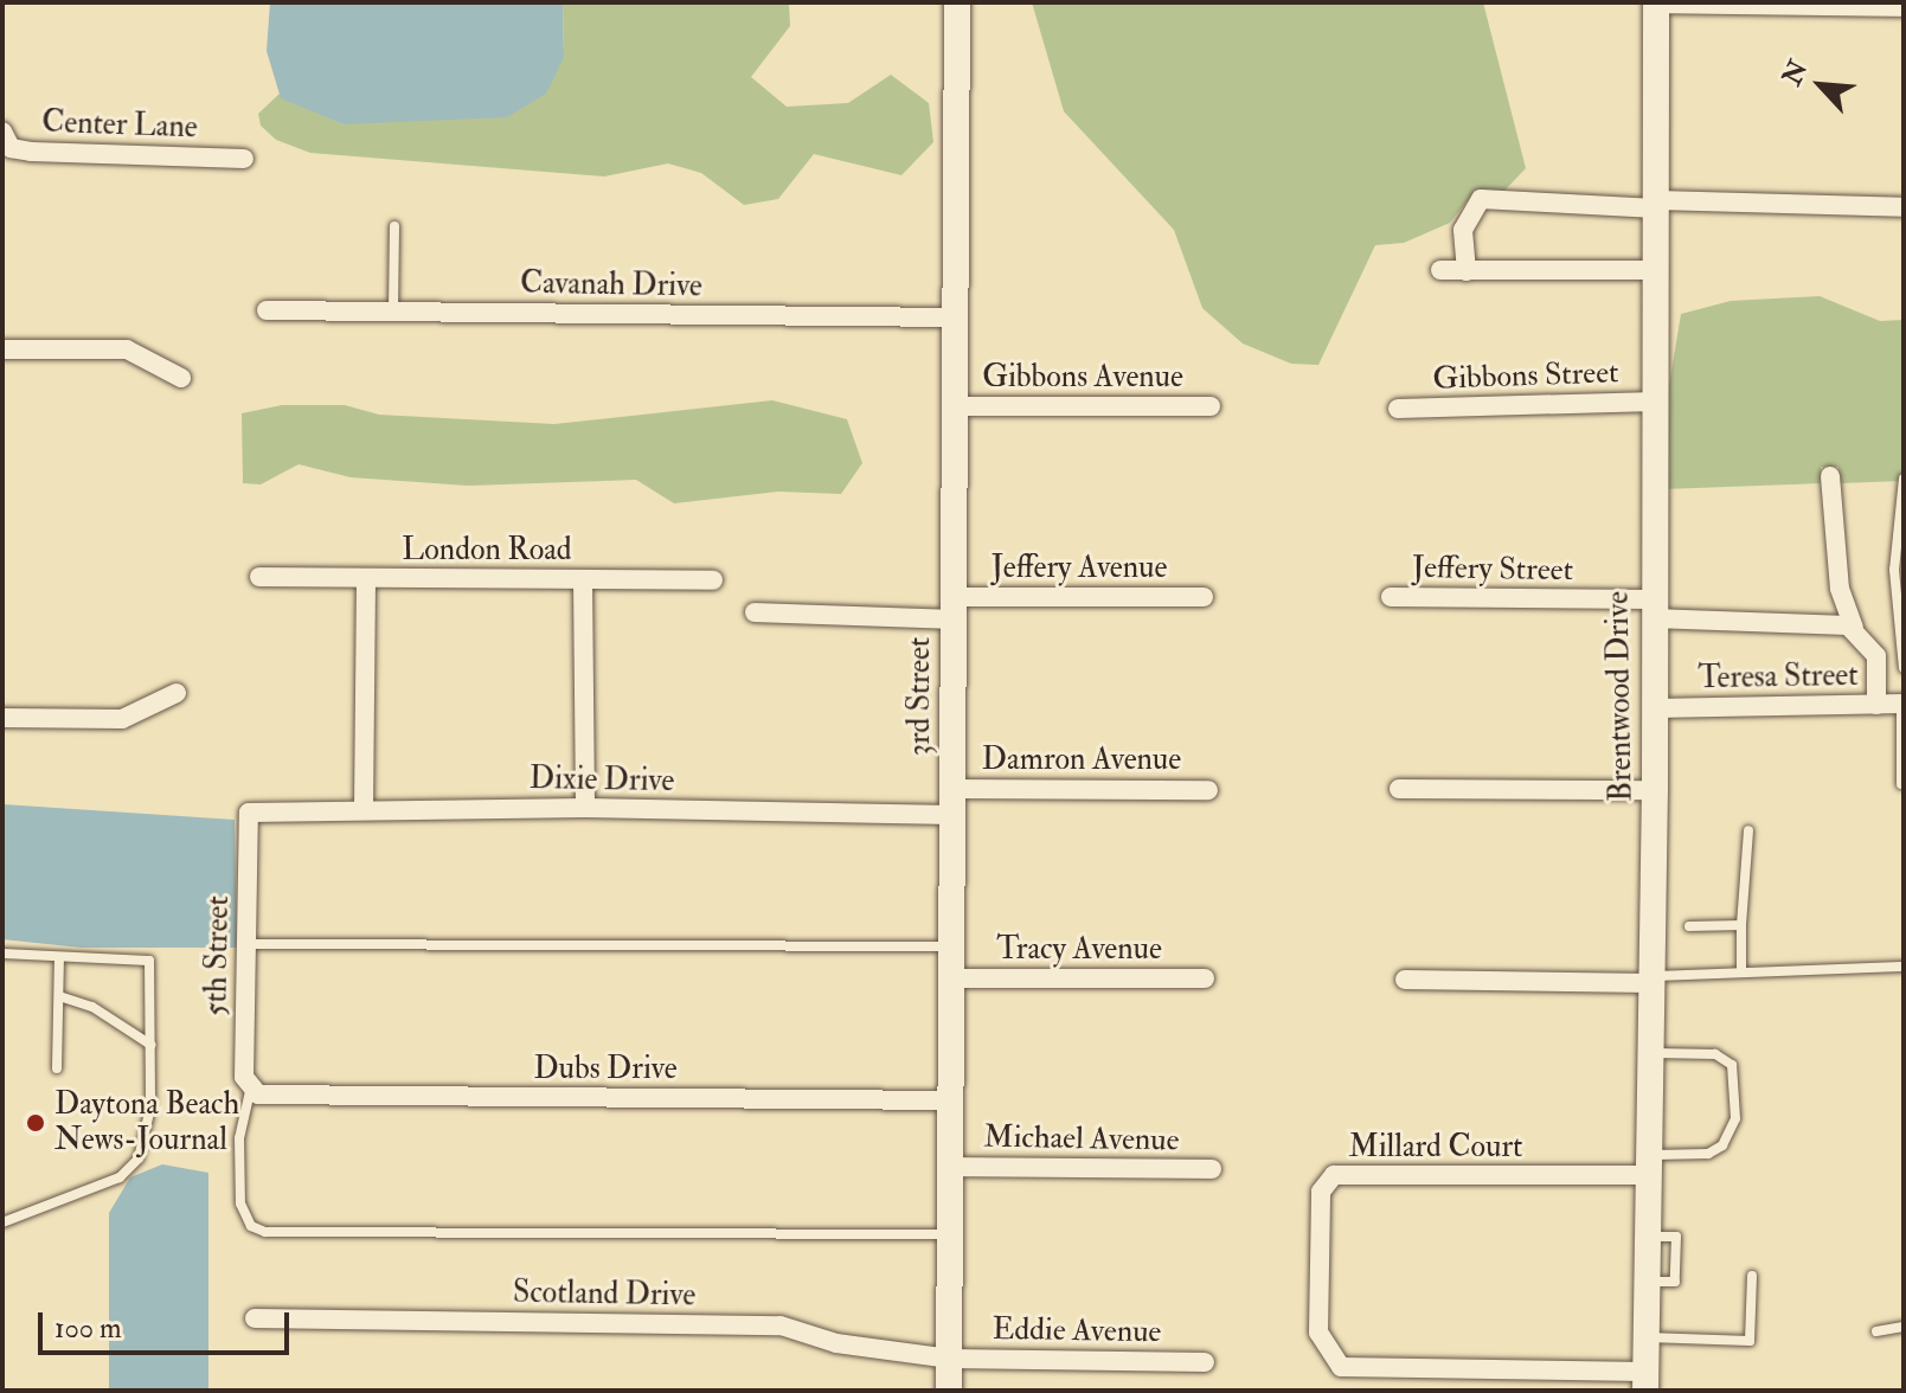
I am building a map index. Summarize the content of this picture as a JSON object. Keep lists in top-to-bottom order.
{
  "streets": {
    "street": [
      "Center Lane",
      "Cavanah Drive",
      "Gibbons Street",
      "Gibbons Avenue",
      "London Road",
      "Jeffery Avenue",
      "Jeffery Street",
      "Teresa Street",
      "3rd Street",
      "Brentwood Drive",
      "Damron Avenue",
      "Dixie Drive",
      "Tracy Avenue",
      "5th Street",
      "Dubs Drive",
      "Michael Avenue",
      "Millard Court",
      "Scotland Drive",
      "Eddie Avenue"
    ]
  },
  "crossings": [
    ["Cavanah Drive", "3rd Street"],
    ["Gibbons Street", "Brentwood Drive"],
    ["Gibbons Avenue", "3rd Street"],
    ["Jeffery Avenue", "3rd Street"],
    ["Jeffery Street", "Brentwood Drive"],
    ["Teresa Street", "Brentwood Drive"],
    ["3rd Street", "Damron Avenue"],
    ["3rd Street", "Dixie Drive"],
    ["3rd Street", "Tracy Avenue"],
    ["3rd Street", "Dubs Drive"],
    ["3rd Street", "Michael Avenue"],
    ["3rd Street", "Scotland Drive"],
    ["3rd Street", "Eddie Avenue"],
    ["Brentwood Drive", "Millard Court"],
    ["Damron Avenue", "Dixie Drive"],
    ["Dixie Drive", "5th Street"],
    ["5th Street", "Dubs Drive"],
    ["Scotland Drive", "Eddie Avenue"]
  ],
  "places": ["Daytona Beach News-Journal"],
  "scale_bar": "100 m",
  "north": "top left"
}
